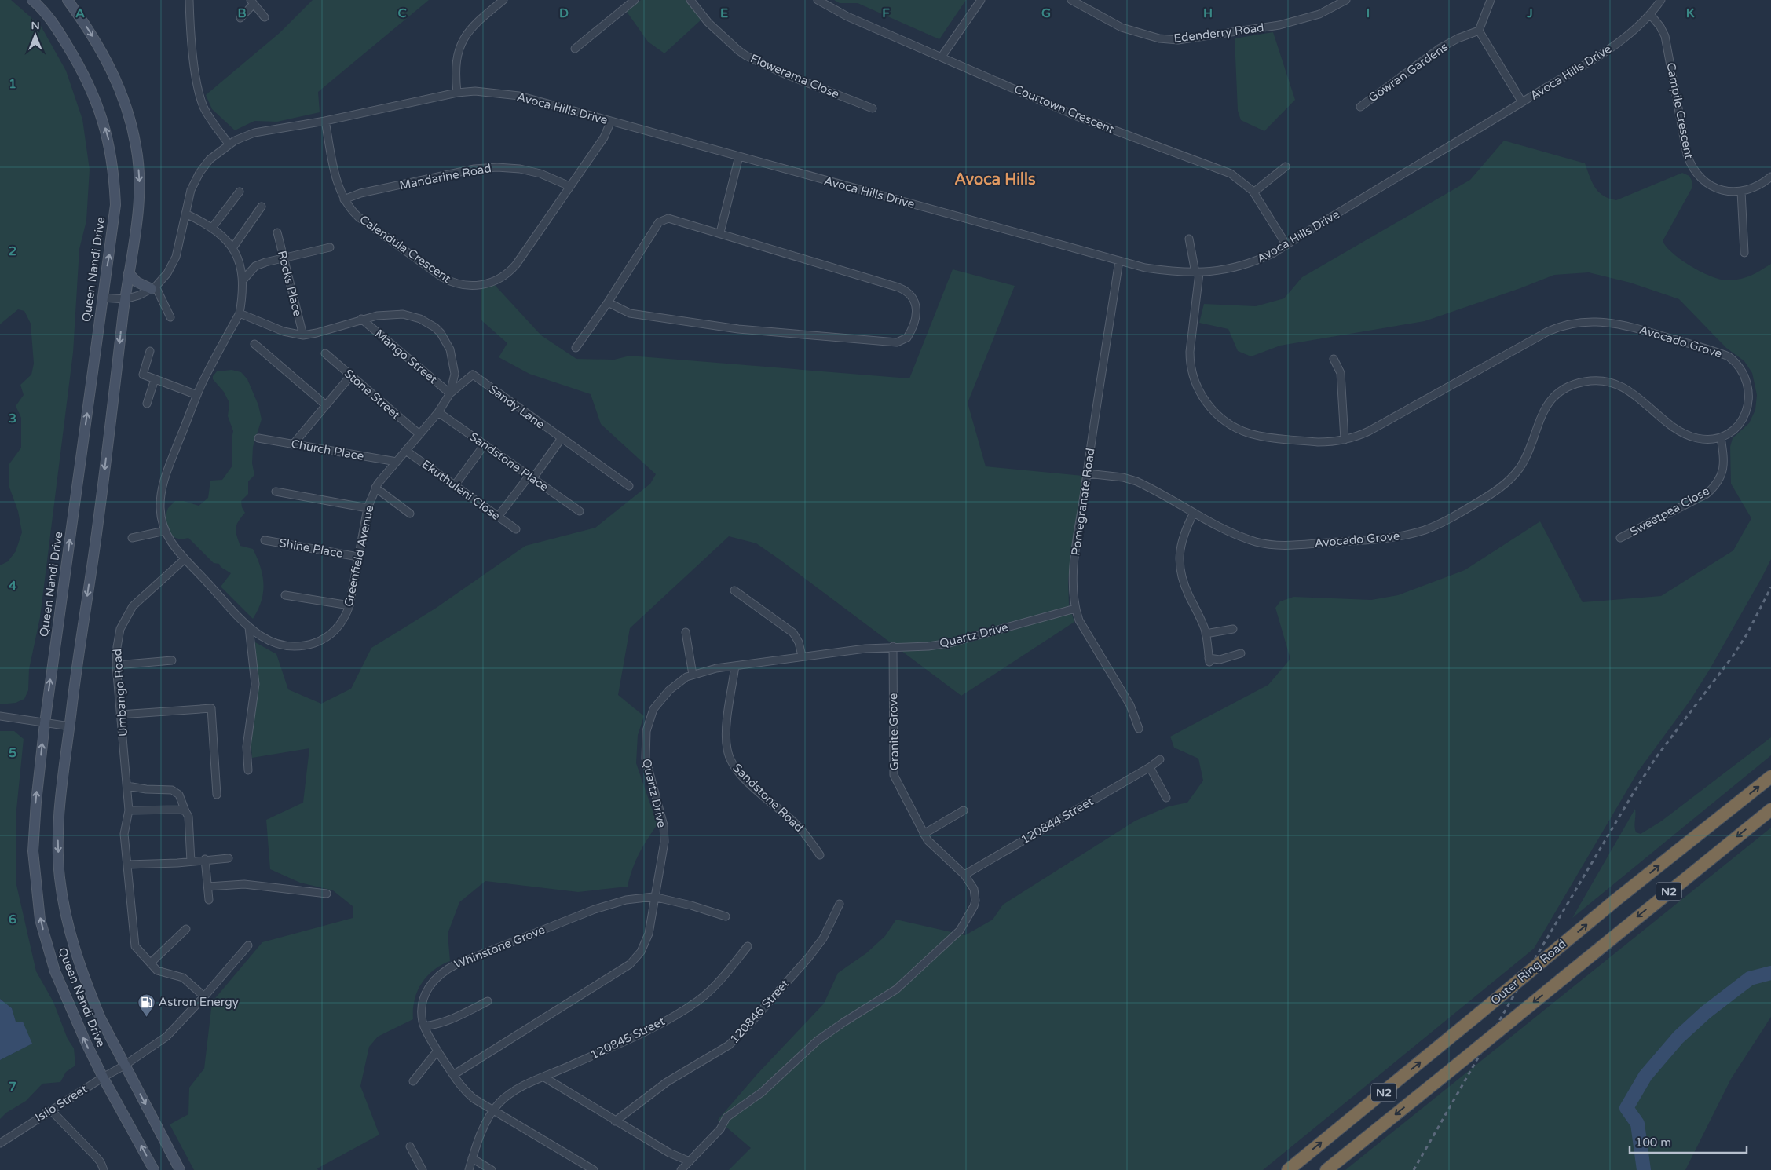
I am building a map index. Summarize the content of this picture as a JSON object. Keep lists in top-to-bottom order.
{
  "streets": {
    "highway": ["N2", "Outer Ring Road"],
    "main road": ["Queen Nandi Drive"],
    "street": [
      "Edenderry Road",
      "Gowran Gardens",
      "Avoca Hills Drive",
      "Flowerama Close",
      "Courtown Crescent",
      "Campile Crescent",
      "Mandarine Road",
      "Calendula Crescent",
      "Rocks Place",
      "Avocado Grove",
      "Mango Street",
      "Stone Street",
      "Sandy Lane",
      "Church Place",
      "Sandstone Place",
      "Ekuthuleni Close",
      "Pomegranate Road",
      "Sweetpea Close",
      "Shine Place",
      "Greenfield Avenue",
      "Quartz Drive",
      "Umbango Road",
      "Granite Grove",
      "Sandstone Road",
      "120844 Street",
      "Whinstone Grove",
      "120846 Street",
      "120845 Street",
      "Isilo Street"
    ]
  },
  "crossings": [
    ["Avoca Hills Drive", "Courtown Crescent"],
    ["Avoca Hills Drive", "Campile Crescent"],
    ["Avoca Hills Drive", "Calendula Crescent"],
    ["Avoca Hills Drive", "Queen Nandi Drive"],
    ["Avoca Hills Drive", "Avocado Grove"],
    ["Avoca Hills Drive", "Pomegranate Road"],
    ["Avoca Hills Drive", "Greenfield Avenue"],
    ["Mandarine Road", "Calendula Crescent"],
    ["Queen Nandi Drive", "Isilo Street"],
    ["Rocks Place", "Greenfield Avenue"],
    ["Avocado Grove", "Pomegranate Road"],
    ["Avocado Grove", "Sweetpea Close"],
    ["Mango Street", "Sandy Lane"],
    ["Mango Street", "Greenfield Avenue"],
    ["Stone Street", "Greenfield Avenue"],
    ["Sandy Lane", "Greenfield Avenue"],
    ["Church Place", "Greenfield Avenue"],
    ["Sandstone Place", "Greenfield Avenue"],
    ["Ekuthuleni Close", "Greenfield Avenue"],
    ["Pomegranate Road", "Quartz Drive"],
    ["Shine Place", "Greenfield Avenue"],
    ["Greenfield Avenue", "Umbango Road"],
    ["Quartz Drive", "Granite Grove"],
    ["Quartz Drive", "Sandstone Road"],
    ["Quartz Drive", "Whinstone Grove"],
    ["Umbango Road", "Isilo Street"],
    ["Granite Grove", "120844 Street"],
    ["Whinstone Grove", "120845 Street"]
  ],
  "districts": ["Avoca Hills"],
  "places": {
    "fuel station": ["Astron Energy"]
  },
  "scale_bar": "100 m",
  "north": "top",
  "grid": {
    "columns": [
      "A",
      "B",
      "C",
      "D",
      "E",
      "F",
      "G",
      "H",
      "I",
      "J",
      "K"
    ],
    "rows": [
      "1",
      "2",
      "3",
      "4",
      "5",
      "6",
      "7"
    ]
  }
}
